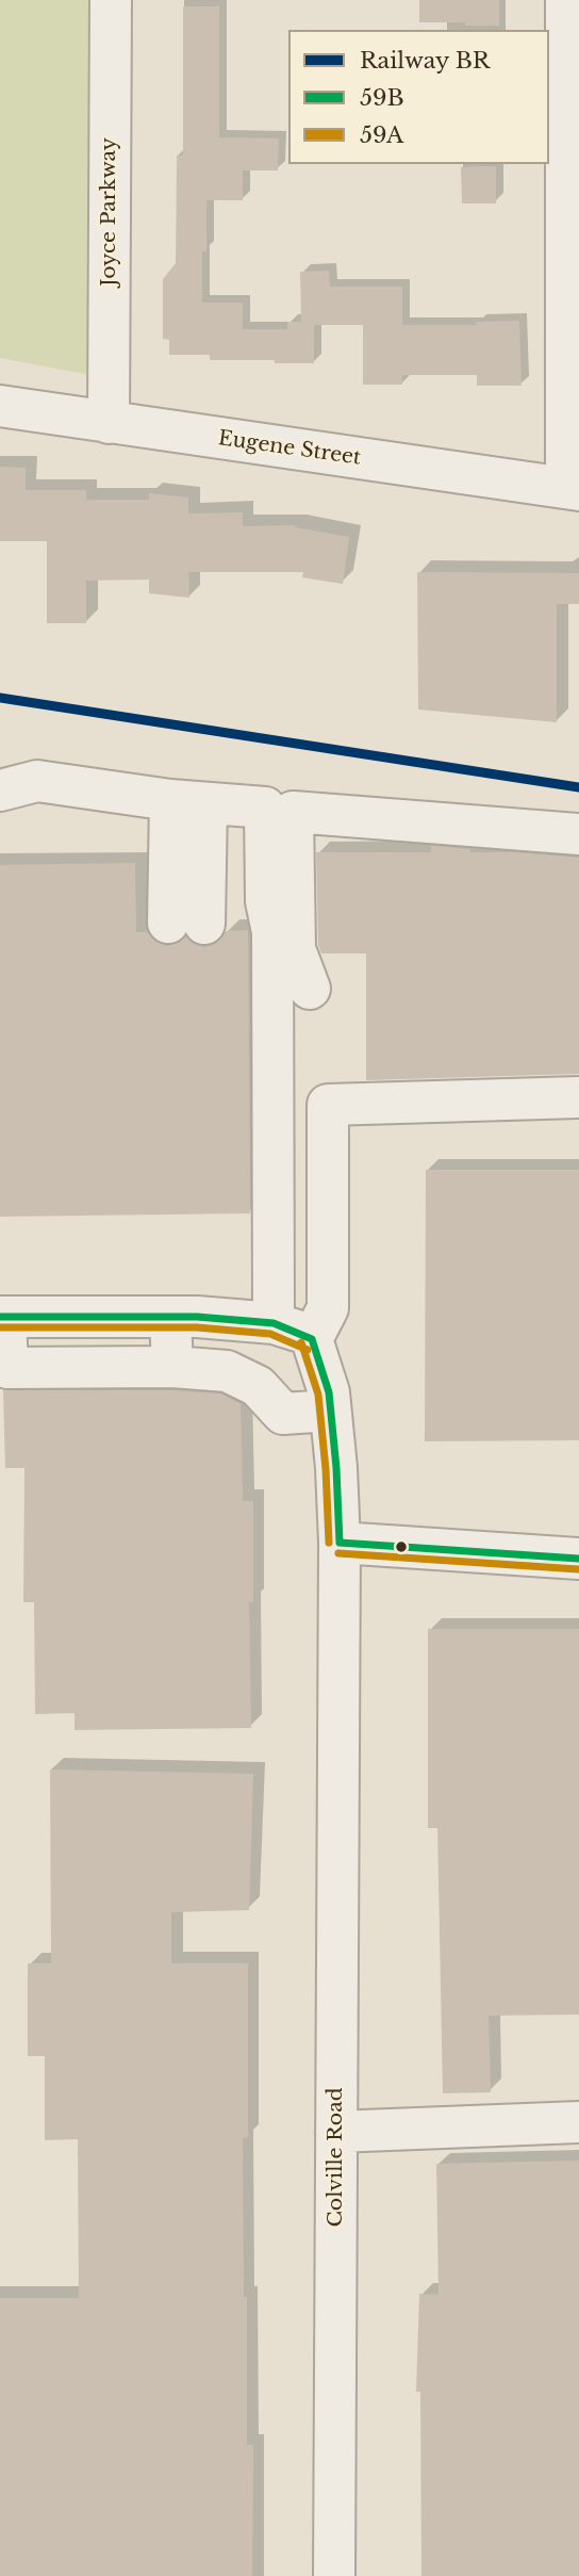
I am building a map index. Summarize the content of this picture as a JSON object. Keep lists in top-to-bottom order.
{
  "streets": {
    "street": ["Joyce Parkway", "Eugene Street", "Colville Road"]
  },
  "crossings": [
    ["Joyce Parkway", "Eugene Street"]
  ],
  "lines": ["rail line BR", "transit line 59B", "transit line 59A"],
  "legend": ["Railway BR", "59B", "59A"]
}
